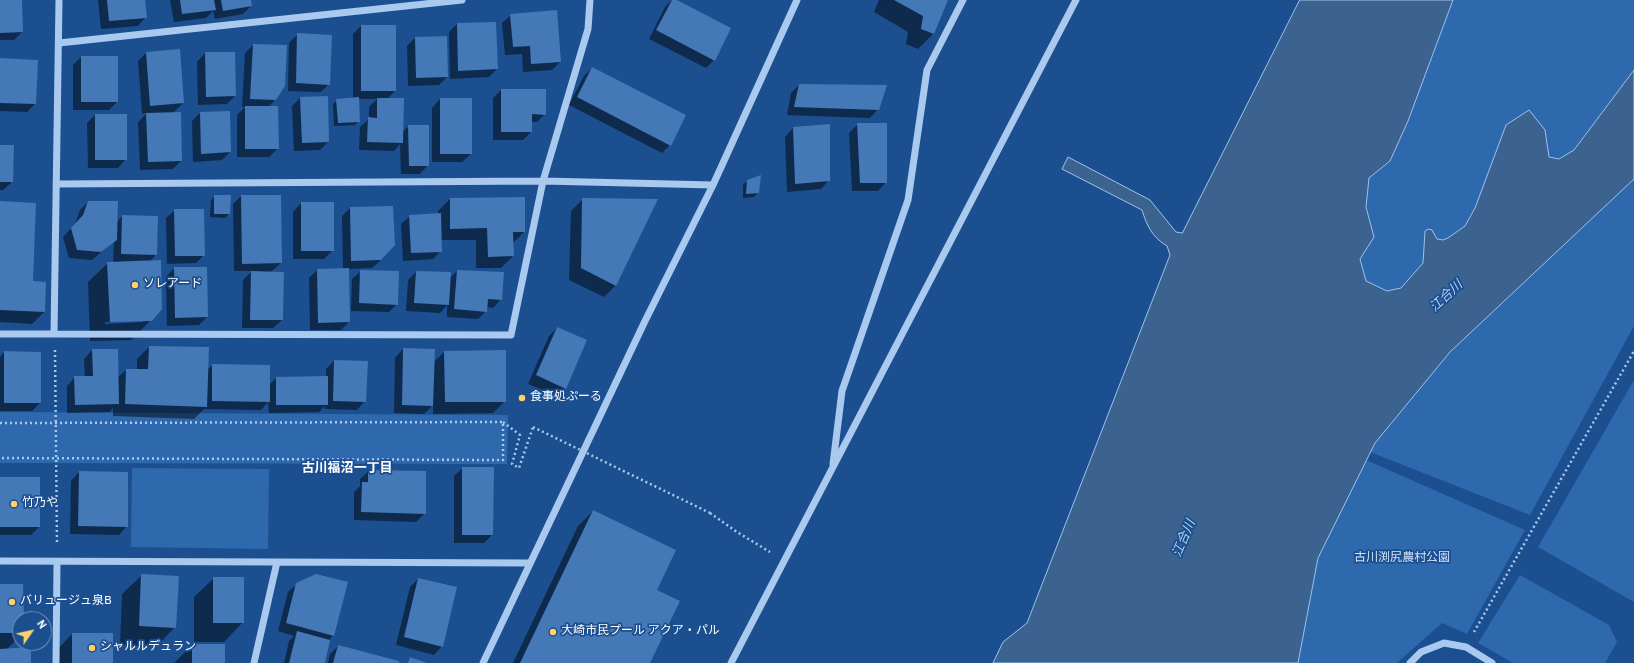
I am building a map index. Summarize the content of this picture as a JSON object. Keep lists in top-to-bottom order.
{
  "districts": ["古川福沼一丁目"],
  "water": ["江合川"],
  "parks": ["古川渕尻農村公園"],
  "places": [
    "ソレアード",
    "食事処ぷーる",
    "竹乃や",
    "バリュージュ泉B",
    "大崎市民プール アクア・パル",
    "シャルルデュラン"
  ],
  "north": "top right"
}
